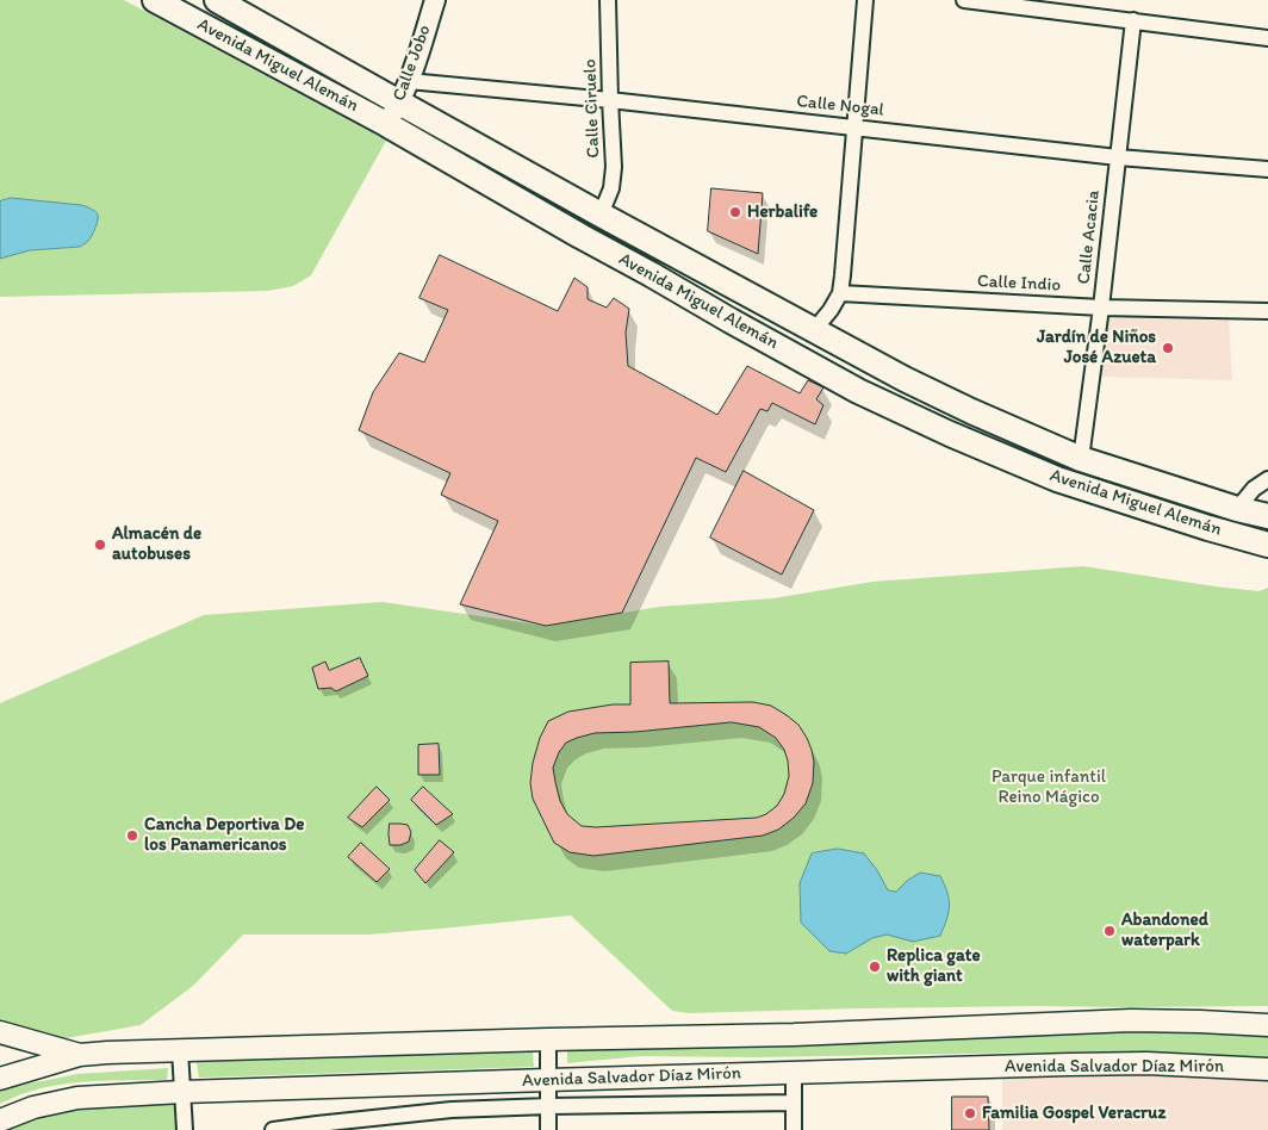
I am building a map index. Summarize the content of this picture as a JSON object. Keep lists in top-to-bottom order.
{
  "streets": {
    "main road": ["Avenida Miguel Alemán", "Avenida Salvador Díaz Mirón"],
    "street": [
      "Calle Jobo",
      "Calle Nogal",
      "Calle Ciruelo",
      "Calle Acacia",
      "Calle Indio"
    ]
  },
  "crossings": [
    ["Calle Jobo", "Avenida Miguel Alemán"],
    ["Calle Jobo", "Calle Nogal"],
    ["Avenida Miguel Alemán", "Calle Nogal"],
    ["Avenida Miguel Alemán", "Calle Ciruelo"],
    ["Avenida Miguel Alemán", "Calle Acacia"],
    ["Calle Nogal", "Calle Ciruelo"],
    ["Calle Nogal", "Calle Acacia"],
    ["Calle Acacia", "Calle Indio"]
  ],
  "parks": ["Parque infantil Reino Mágico"],
  "places": [
    "Herbalife",
    "Jardín de Niños José Azueta",
    "Almacén de autobuses",
    "Cancha Deportiva De los Panamericanos",
    "Abandoned waterpark",
    "Replica gate with giant",
    "Familia Gospel Veracruz"
  ]
}
